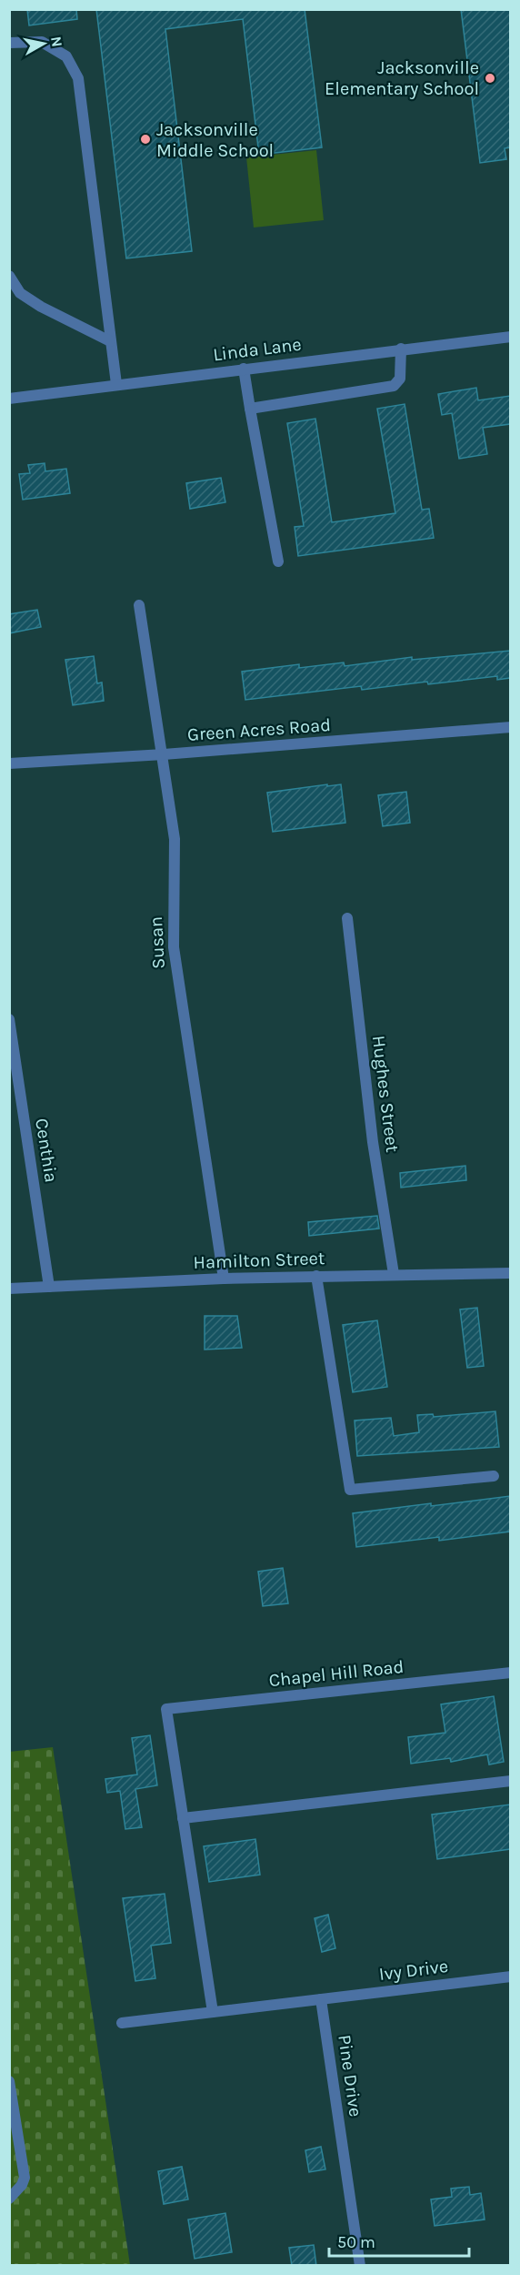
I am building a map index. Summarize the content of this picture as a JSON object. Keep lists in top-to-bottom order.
{
  "streets": {
    "street": [
      "Linda Lane",
      "Green Acres Road",
      "Susan",
      "Hughes Street",
      "Centhia",
      "Hamilton Street",
      "Chapel Hill Road",
      "Ivy Drive",
      "Pine Drive"
    ]
  },
  "crossings": [
    ["Green Acres Road", "Susan"],
    ["Susan", "Hamilton Street"],
    ["Hughes Street", "Hamilton Street"],
    ["Centhia", "Hamilton Street"],
    ["Ivy Drive", "Pine Drive"]
  ],
  "places": ["Jacksonville Elementary School", "Jacksonville Middle School"],
  "scale_bar": "50 m",
  "north": "right"
}
